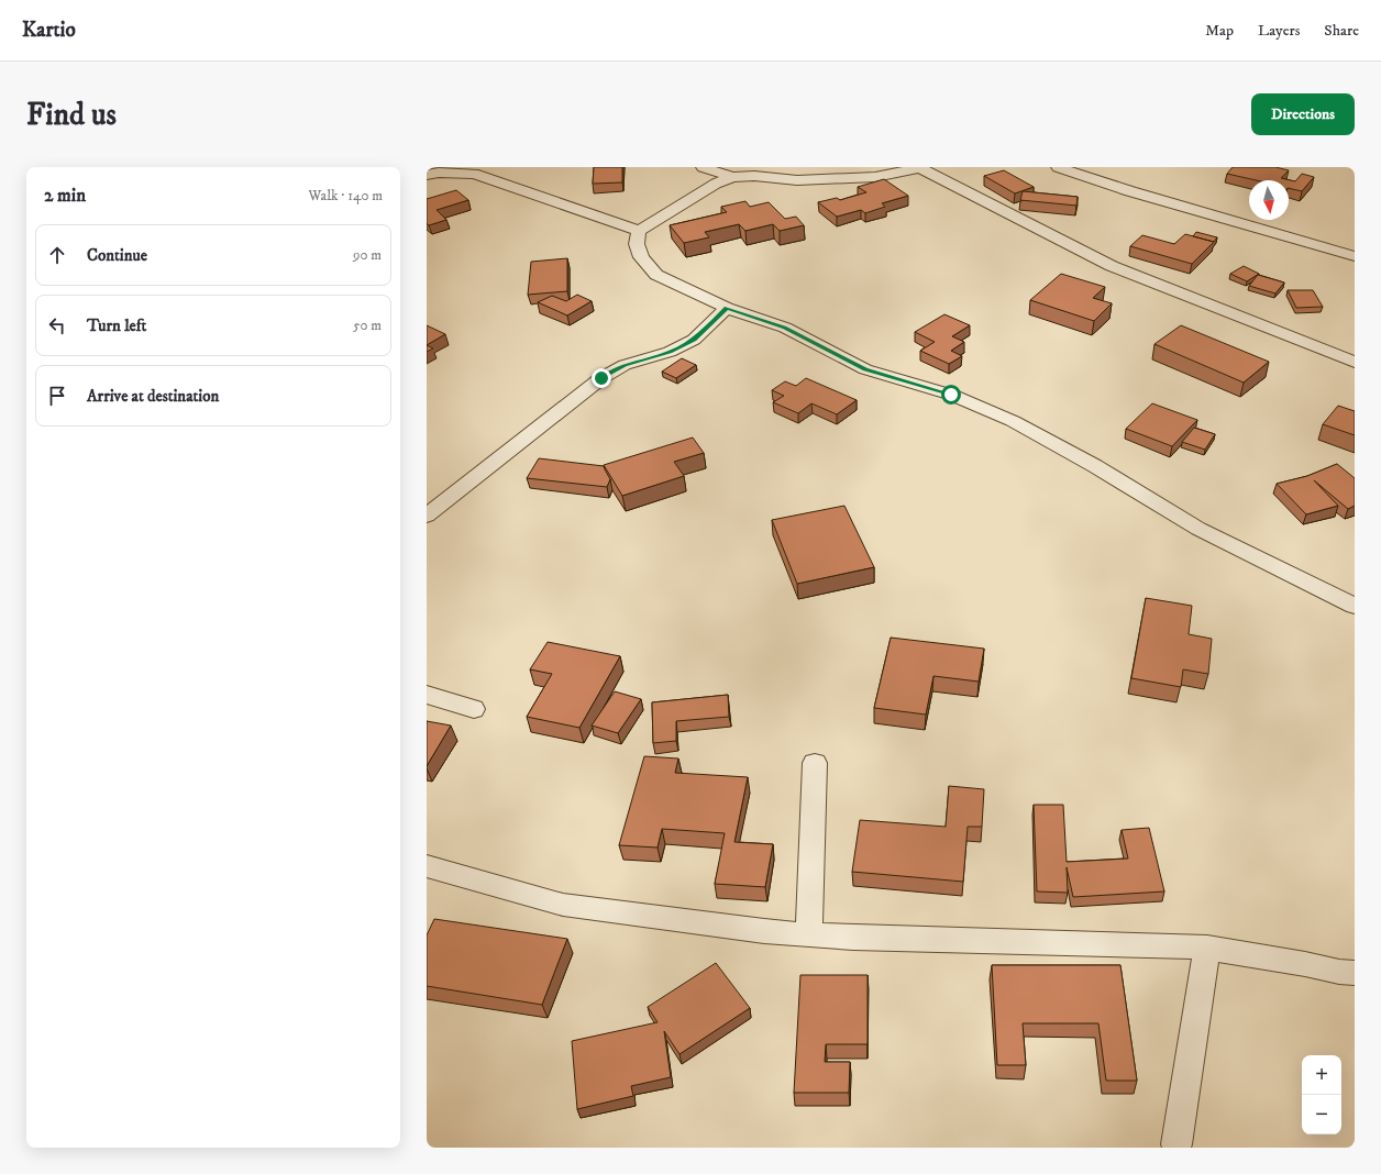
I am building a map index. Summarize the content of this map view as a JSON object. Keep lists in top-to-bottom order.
{
  "north": "bottom",
  "page": {
    "header": "Kartio",
    "nav": ["Map", "Layers", "Share"],
    "buttons": "Directions",
    "title": "Find us",
    "heading": ["2 min", "Walk · 140 m"],
    "list": [
      ["Continue", "90 m"],
      ["Turn left", "50 m"],
      "Arrive at destination"
    ],
    "map_buttons": ["+", "−"]
  }
}
